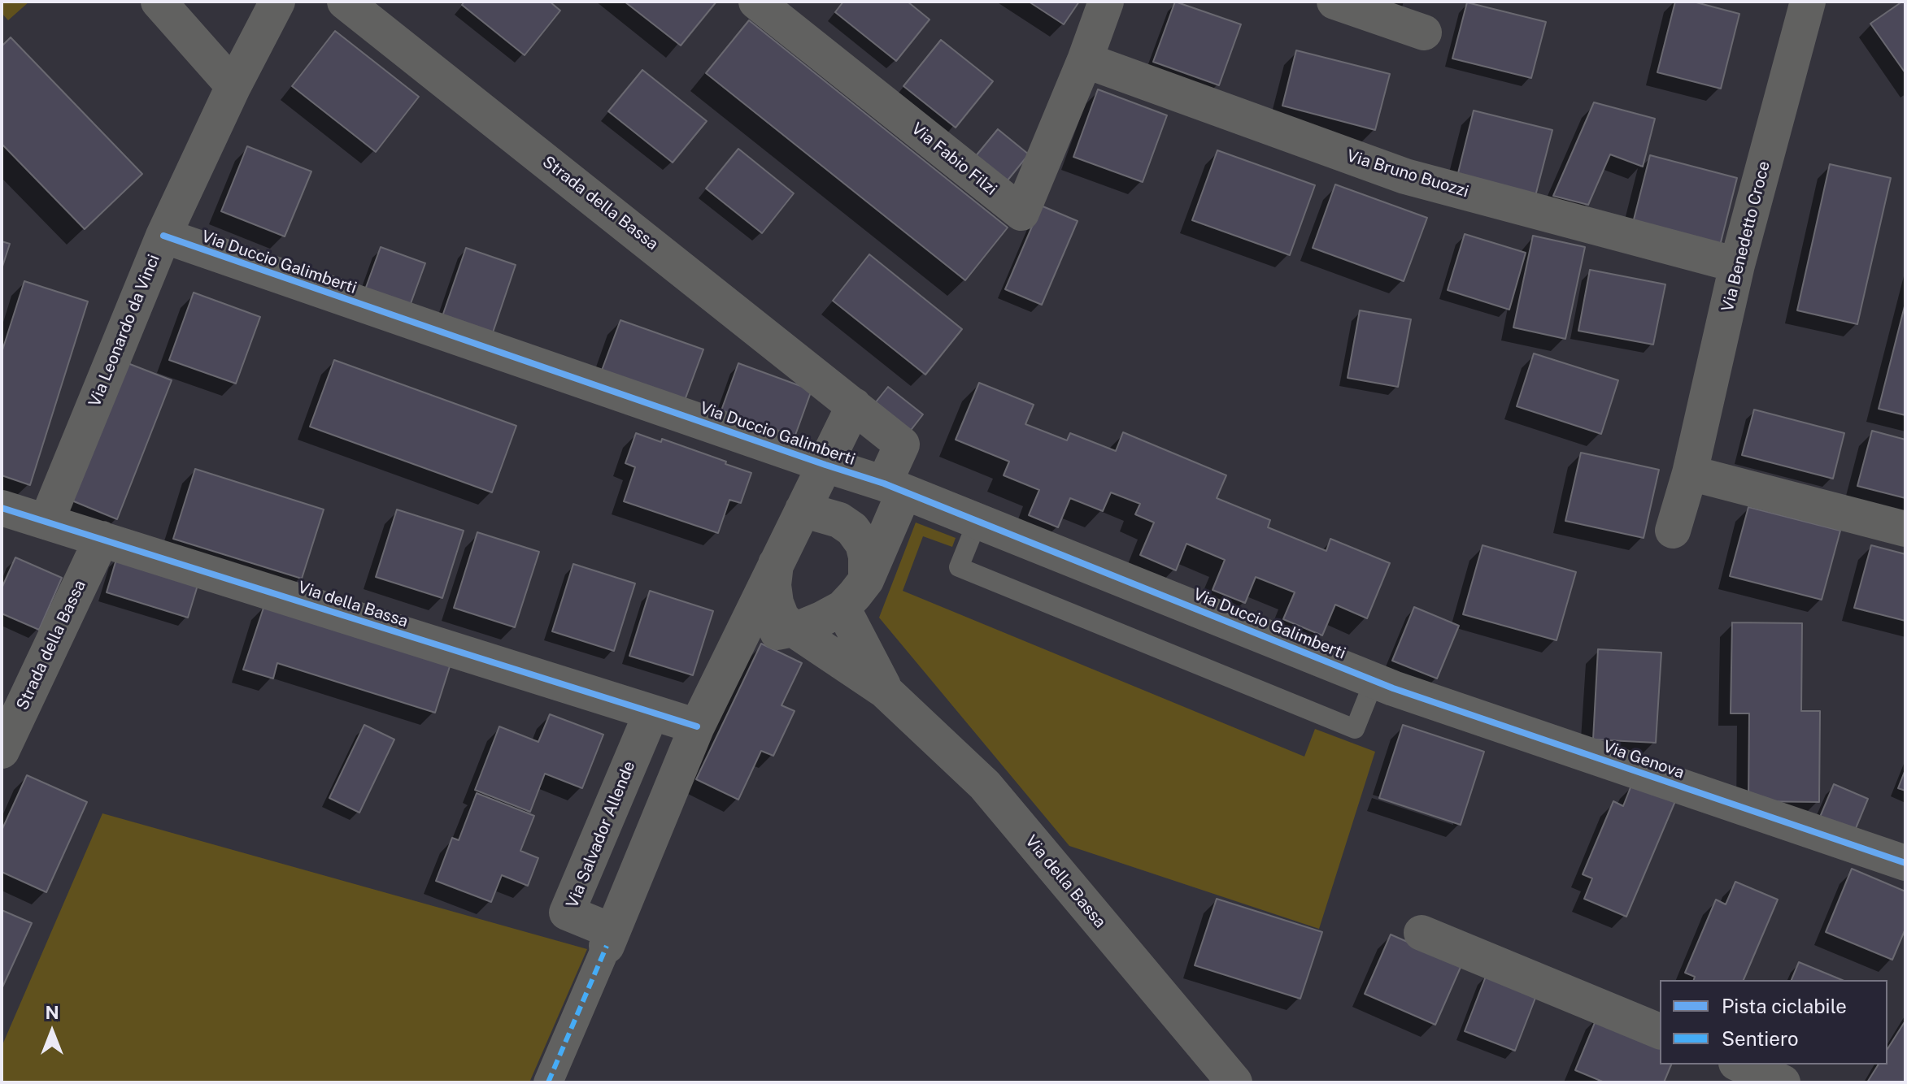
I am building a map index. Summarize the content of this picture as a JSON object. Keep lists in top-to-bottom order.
{
  "streets": {
    "street": [
      "Via Fabio Filzi",
      "Via Bruno Buozzi",
      "Strada della Bassa",
      "Via Benedetto Croce",
      "Via Duccio Galimberti",
      "Via Leonardo da Vinci",
      "Via della Bassa",
      "Via Genova",
      "Via Salvador Allende"
    ]
  },
  "crossings": [
    ["Via Fabio Filzi", "Via Bruno Buozzi"],
    ["Via Bruno Buozzi", "Via Benedetto Croce"],
    ["Strada della Bassa", "Via Duccio Galimberti"],
    ["Strada della Bassa", "Via della Bassa"],
    ["Via Duccio Galimberti", "Via Leonardo da Vinci"],
    ["Via Duccio Galimberti", "Via Genova"],
    ["Via Leonardo da Vinci", "Via della Bassa"],
    ["Via della Bassa", "Via Salvador Allende"]
  ],
  "legend": ["Pista ciclabile", "Sentiero"],
  "north": "top"
}
